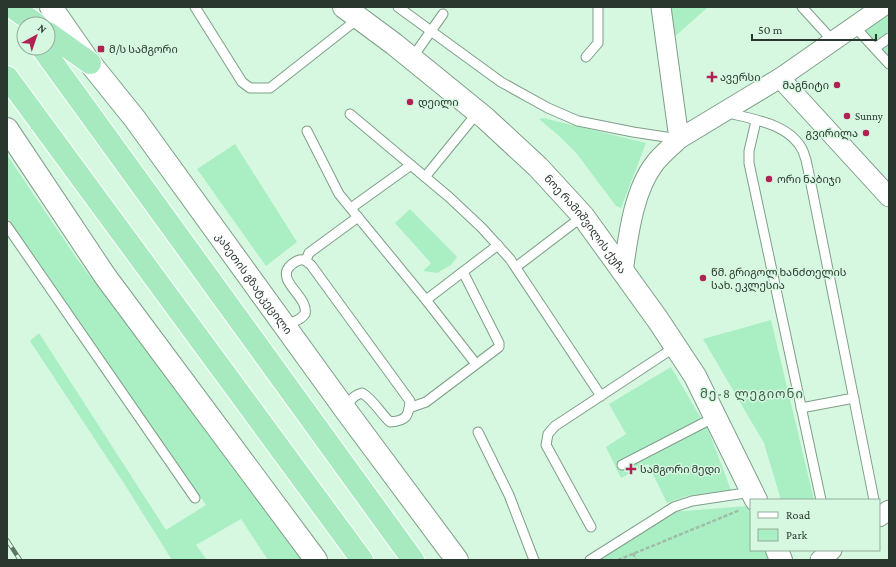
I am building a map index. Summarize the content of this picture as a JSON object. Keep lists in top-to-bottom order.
{
  "streets": {
    "street": ["ნოე რამიშვილის ქუჩა", "კახეთის გზატკეცილი"]
  },
  "districts": ["მე-8 ლეგიონი"],
  "places": {
    "transit": ["მ/ს სამგორი"],
    "health": ["ავერსი", "სამგორი მედი"],
    "other": [
      "მაგნიტი",
      "დეილი",
      "Sunny",
      "გვირილა",
      "ორი ნაბიჯი",
      "წმ. გრიგოლ ხანძთელის სახ. ეკლესია"
    ]
  },
  "legend": ["Road", "Park"],
  "scale_bar": "50 m",
  "north": "top right"
}
